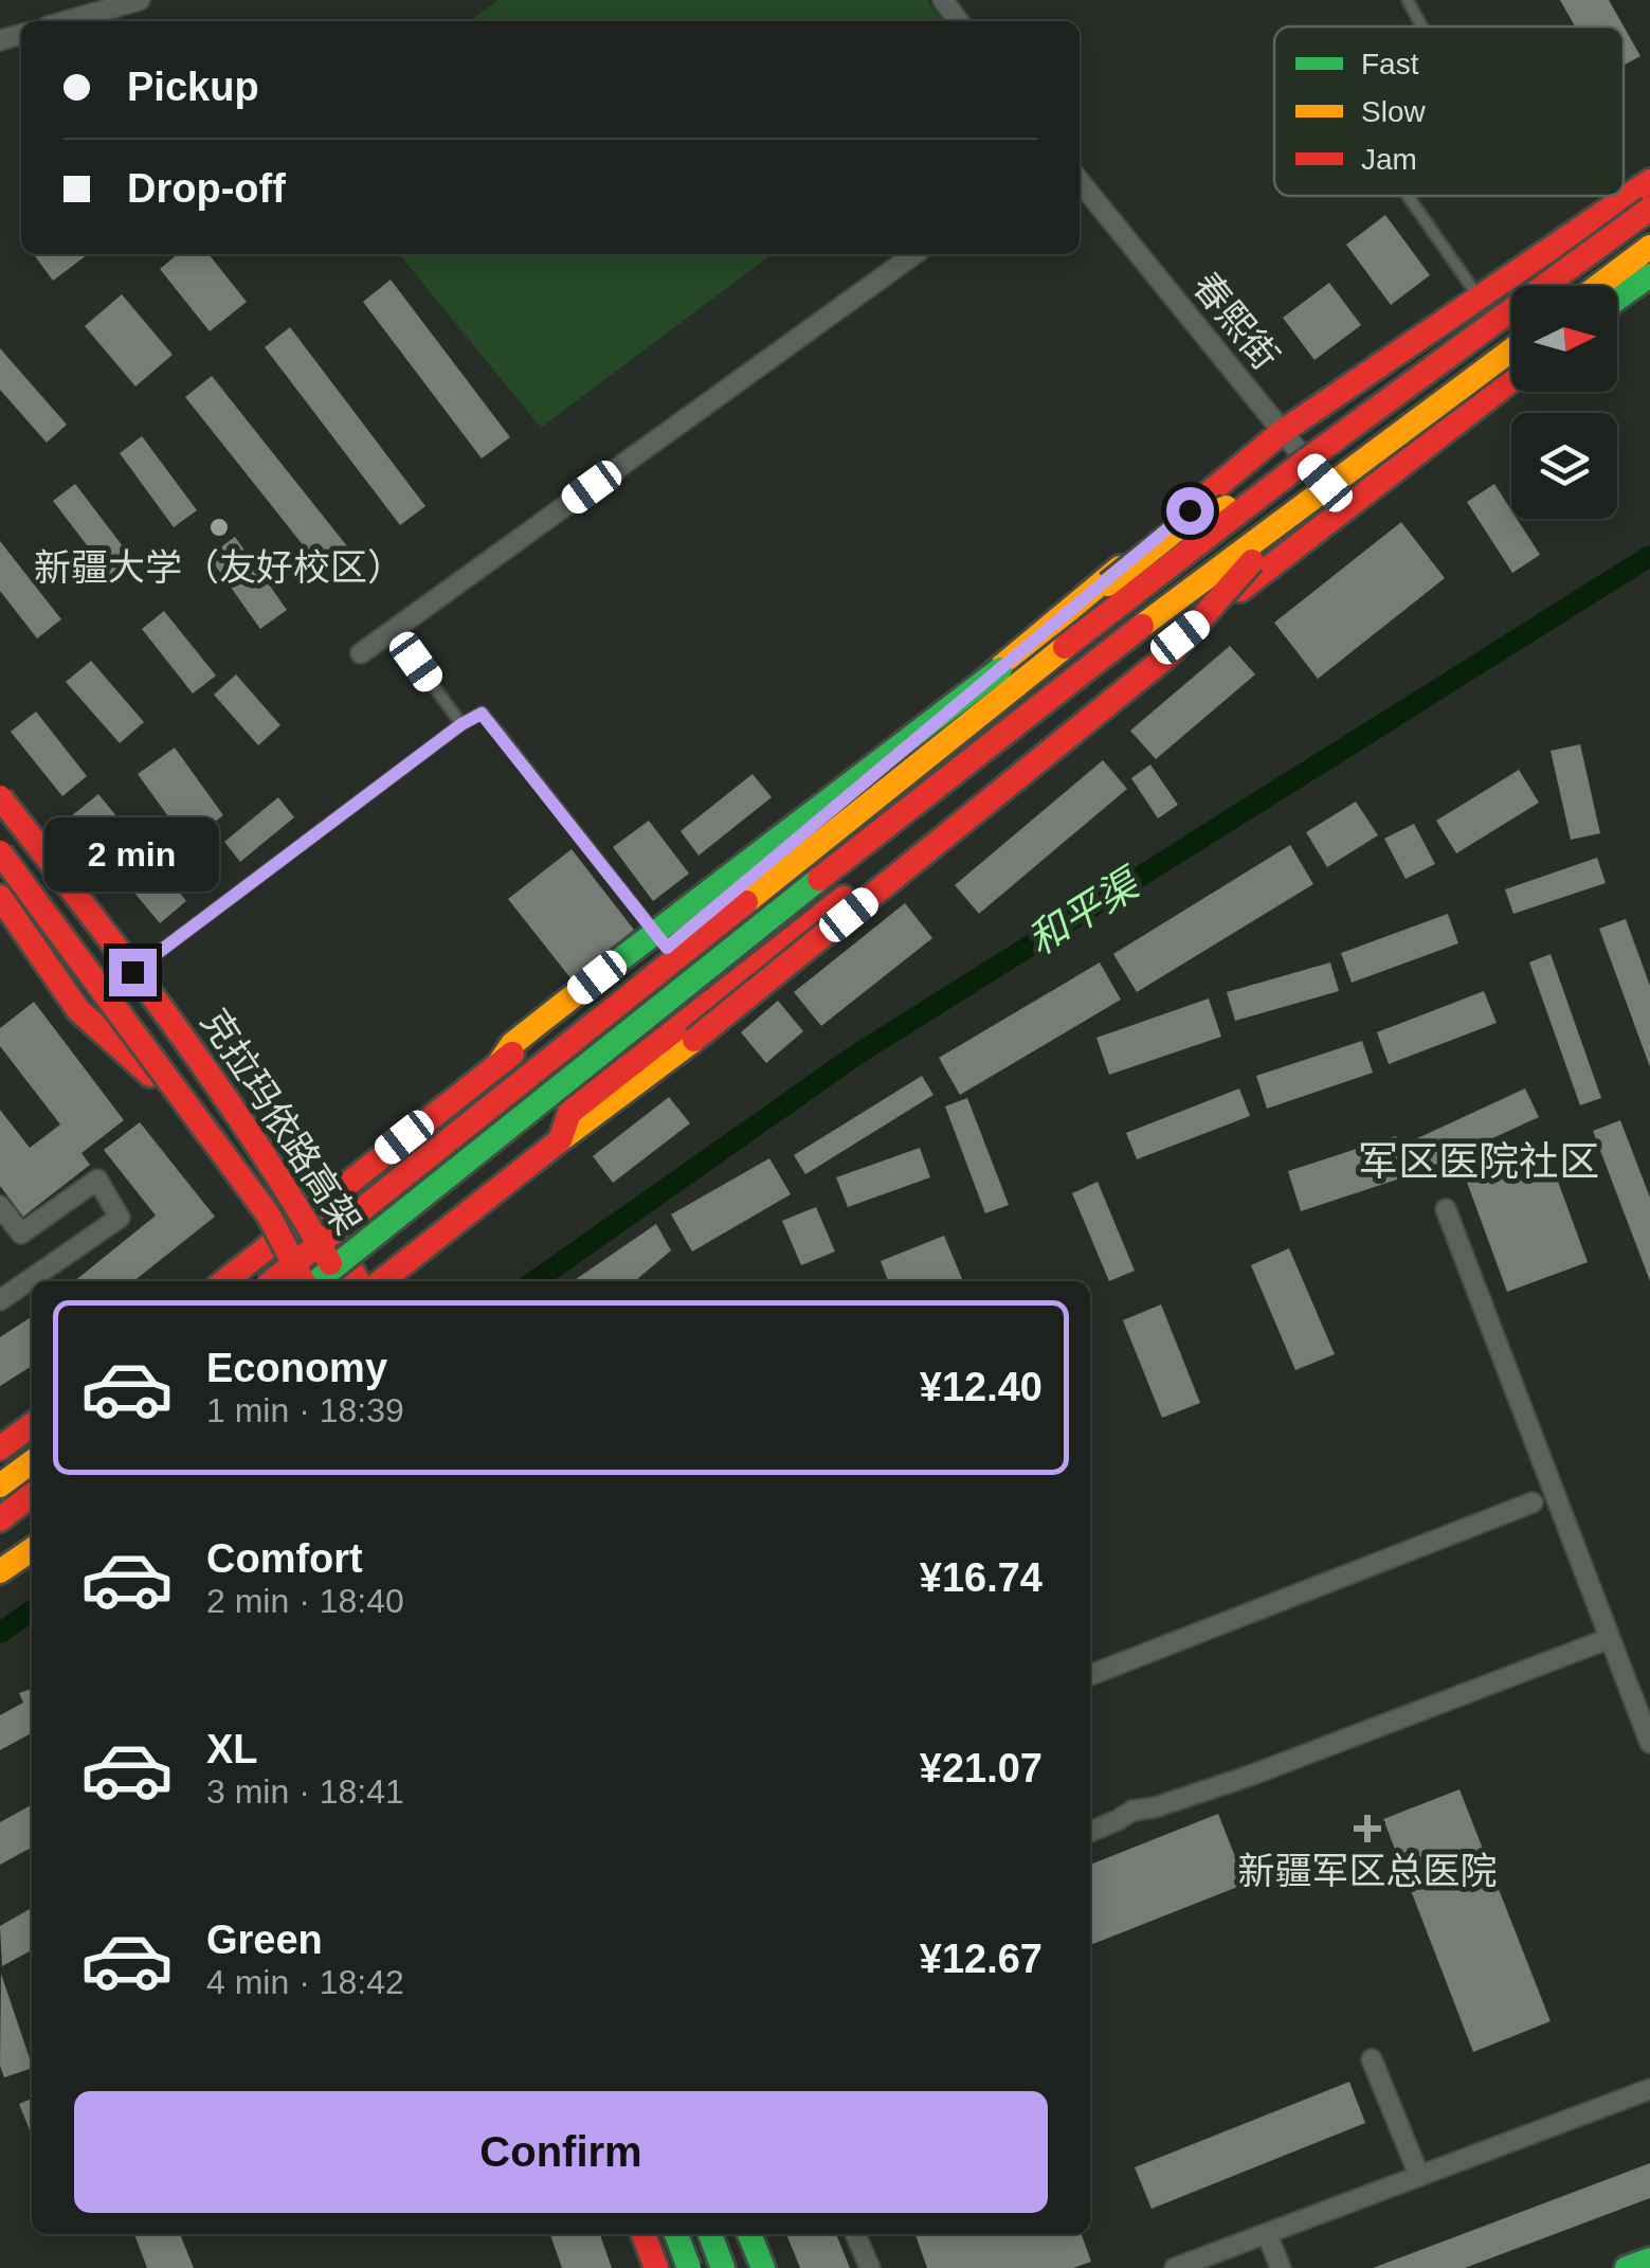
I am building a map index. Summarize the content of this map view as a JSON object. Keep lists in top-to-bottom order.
{
  "streets": {
    "main road": ["克拉玛依路高架"],
    "street": ["春熙街"]
  },
  "districts": ["军区医院社区"],
  "water": ["和平渠"],
  "places": {
    "other": ["新疆大学（友好校区）"],
    "health": ["新疆军区总医院"]
  },
  "legend": ["Fast", "Slow", "Jam"],
  "north": "right",
  "page": {
    "banner": ["Pickup", "Drop-off"],
    "bubble": "2 min",
    "list": [
      {
        "name": "Economy",
        "note": "1 min · 18:39",
        "value": "¥12.40"
      },
      {
        "name": "Comfort",
        "note": "2 min · 18:40",
        "value": "¥16.74"
      },
      {
        "name": "XL",
        "note": "3 min · 18:41",
        "value": "¥21.07"
      },
      {
        "name": "Green",
        "note": "4 min · 18:42",
        "value": "¥12.67"
      }
    ],
    "buttons": "Confirm"
  }
}
